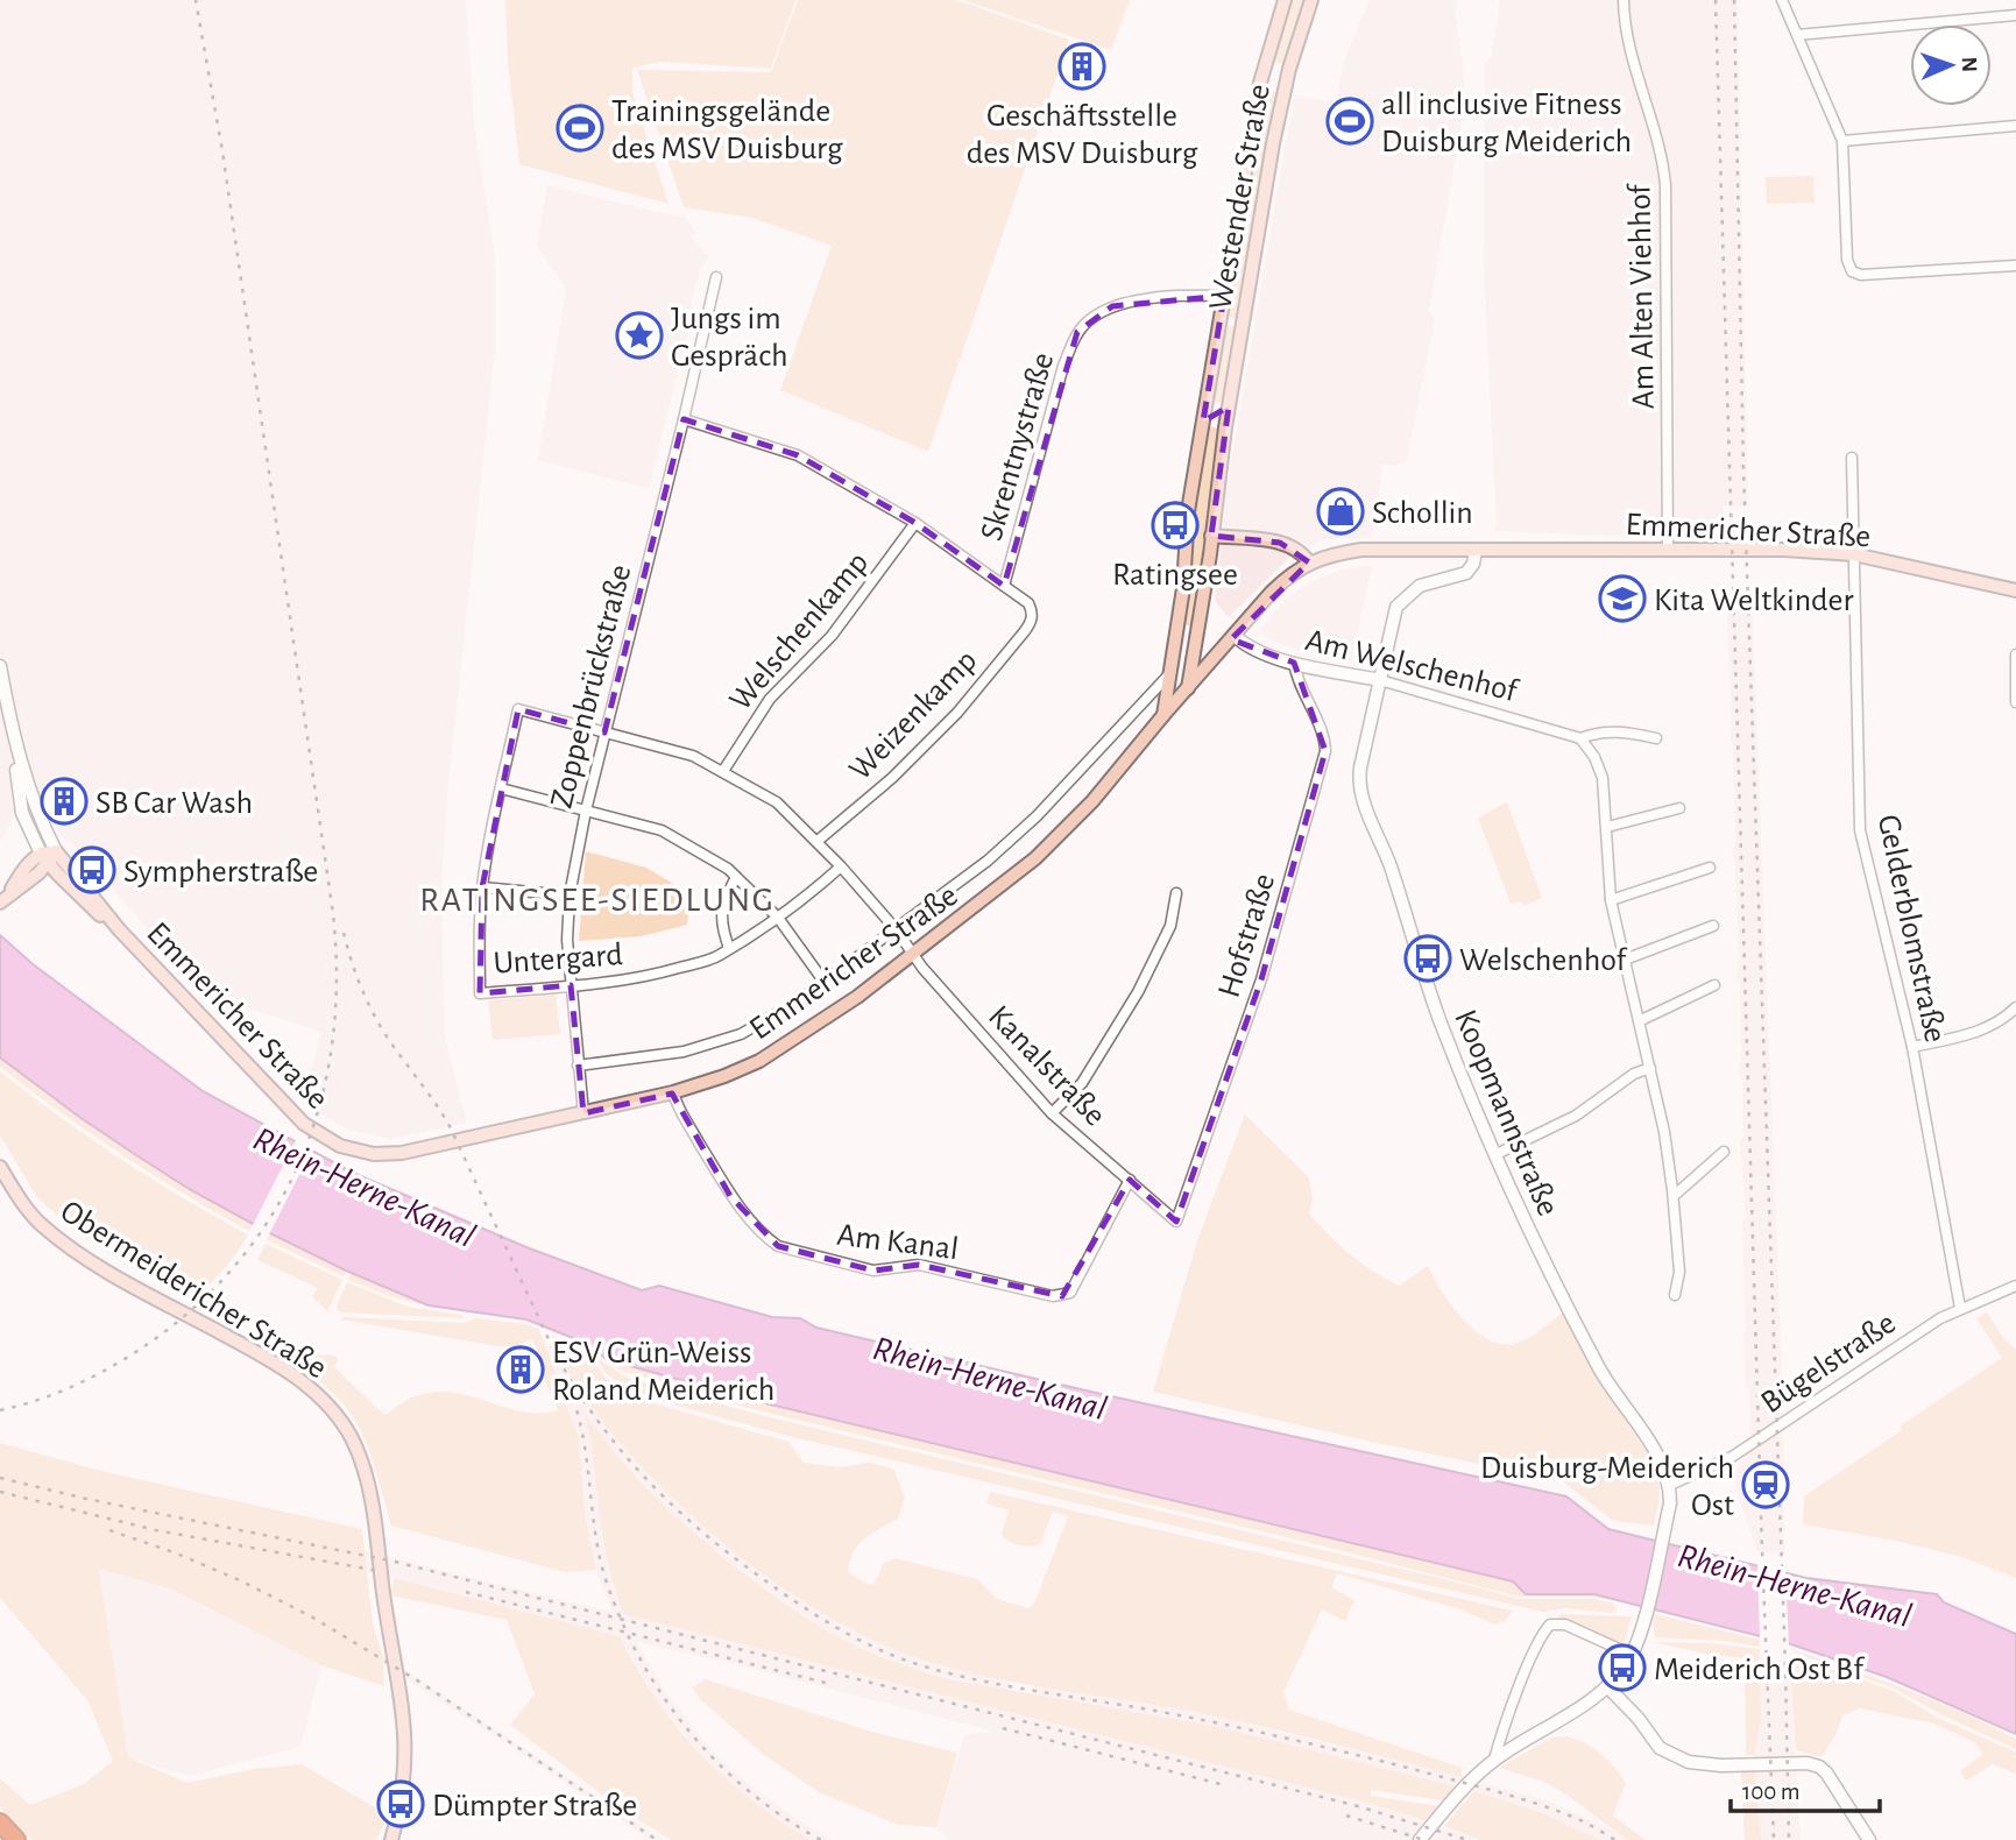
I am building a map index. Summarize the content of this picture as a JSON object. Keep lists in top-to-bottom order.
{
  "streets": {
    "main road": ["Westender Straße", "Emmericher Straße", "Obermeidericher Straße"],
    "street": [
      "Am Alten Viehhof",
      "Skrentnystraße",
      "Welschenkamp",
      "Am Welschenhof",
      "Zoppenbrückstraße",
      "Weizenkamp",
      "Gelderblomstraße",
      "Hofstraße",
      "Untergard",
      "Kanalstraße",
      "Koopmannstraße",
      "Am Kanal",
      "Bügelstraße"
    ]
  },
  "crossings": [
    ["Westender Straße", "Skrentnystraße"],
    ["Westender Straße", "Emmericher Straße"],
    ["Am Alten Viehhof", "Emmericher Straße"],
    ["Skrentnystraße", "Weizenkamp"],
    ["Emmericher Straße", "Am Welschenhof"],
    ["Emmericher Straße", "Zoppenbrückstraße"],
    ["Emmericher Straße", "Gelderblomstraße"],
    ["Emmericher Straße", "Kanalstraße"],
    ["Emmericher Straße", "Koopmannstraße"],
    ["Emmericher Straße", "Am Kanal"],
    ["Welschenkamp", "Kanalstraße"],
    ["Am Welschenhof", "Hofstraße"],
    ["Am Welschenhof", "Koopmannstraße"],
    ["Zoppenbrückstraße", "Untergard"],
    ["Zoppenbrückstraße", "Kanalstraße"],
    ["Weizenkamp", "Kanalstraße"],
    ["Gelderblomstraße", "Bügelstraße"],
    ["Hofstraße", "Kanalstraße"],
    ["Untergard", "Kanalstraße"],
    ["Kanalstraße", "Am Kanal"],
    ["Koopmannstraße", "Bügelstraße"]
  ],
  "districts": ["RATINGSEE-SIEDLUNG"],
  "water": ["Rhein-Herne-Kanal"],
  "places": {
    "building": ["Geschäftsstelle des MSV Duisburg", "SB Car Wash", "ESV Grün-Weiss Roland Meiderich"],
    "sports": ["all inclusive Fitness Duisburg Meiderich", "Trainingsgelände des MSV Duisburg"],
    "place": ["Jungs im Gespräch"],
    "shop": ["Schollin"],
    "bus stop": [
      "Ratingsee",
      "Sympherstraße",
      "Welschenhof",
      "Meiderich Ost Bf",
      "Dümpter Straße"
    ],
    "school or university": ["Kita Weltkinder"],
    "station": ["Duisburg-Meiderich Ost"]
  },
  "scale_bar": "100 m",
  "north": "right"
}
